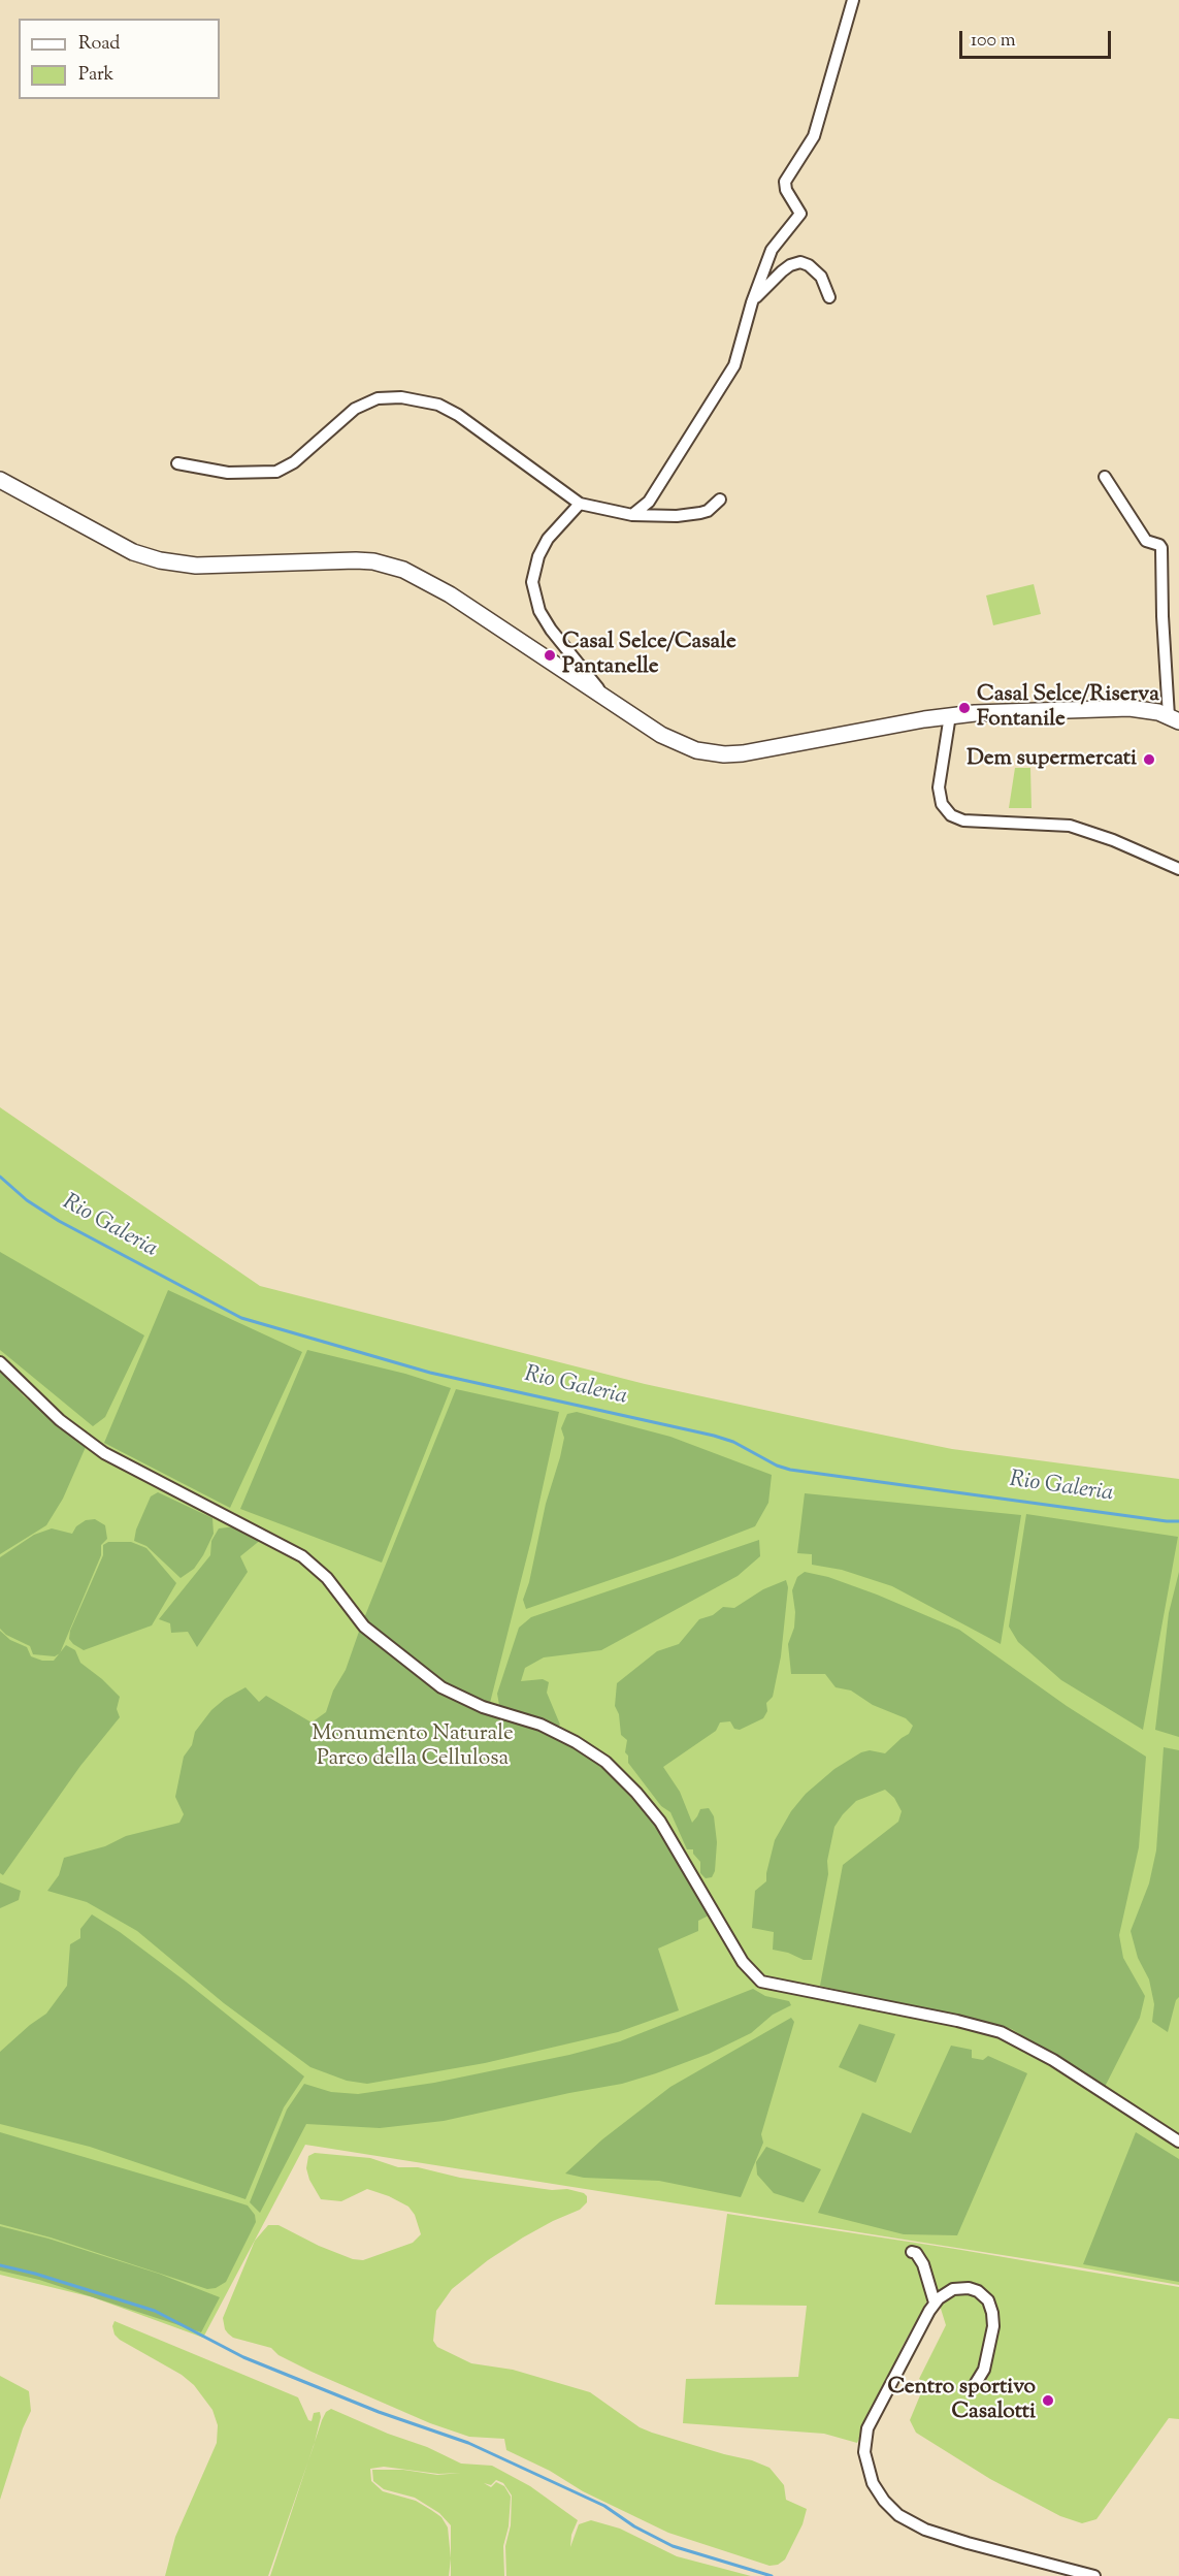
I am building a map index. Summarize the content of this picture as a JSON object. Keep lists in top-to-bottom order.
{
  "water": ["Rio Galeria"],
  "parks": ["Monumento Naturale Parco della Cellulosa"],
  "places": [
    "Casal Selce/Casale Pantanelle",
    "Casal Selce/Riserva Fontanile",
    "Dem supermercati",
    "Centro sportivo Casalotti"
  ],
  "legend": ["Road", "Park"],
  "scale_bar": "100 m"
}
